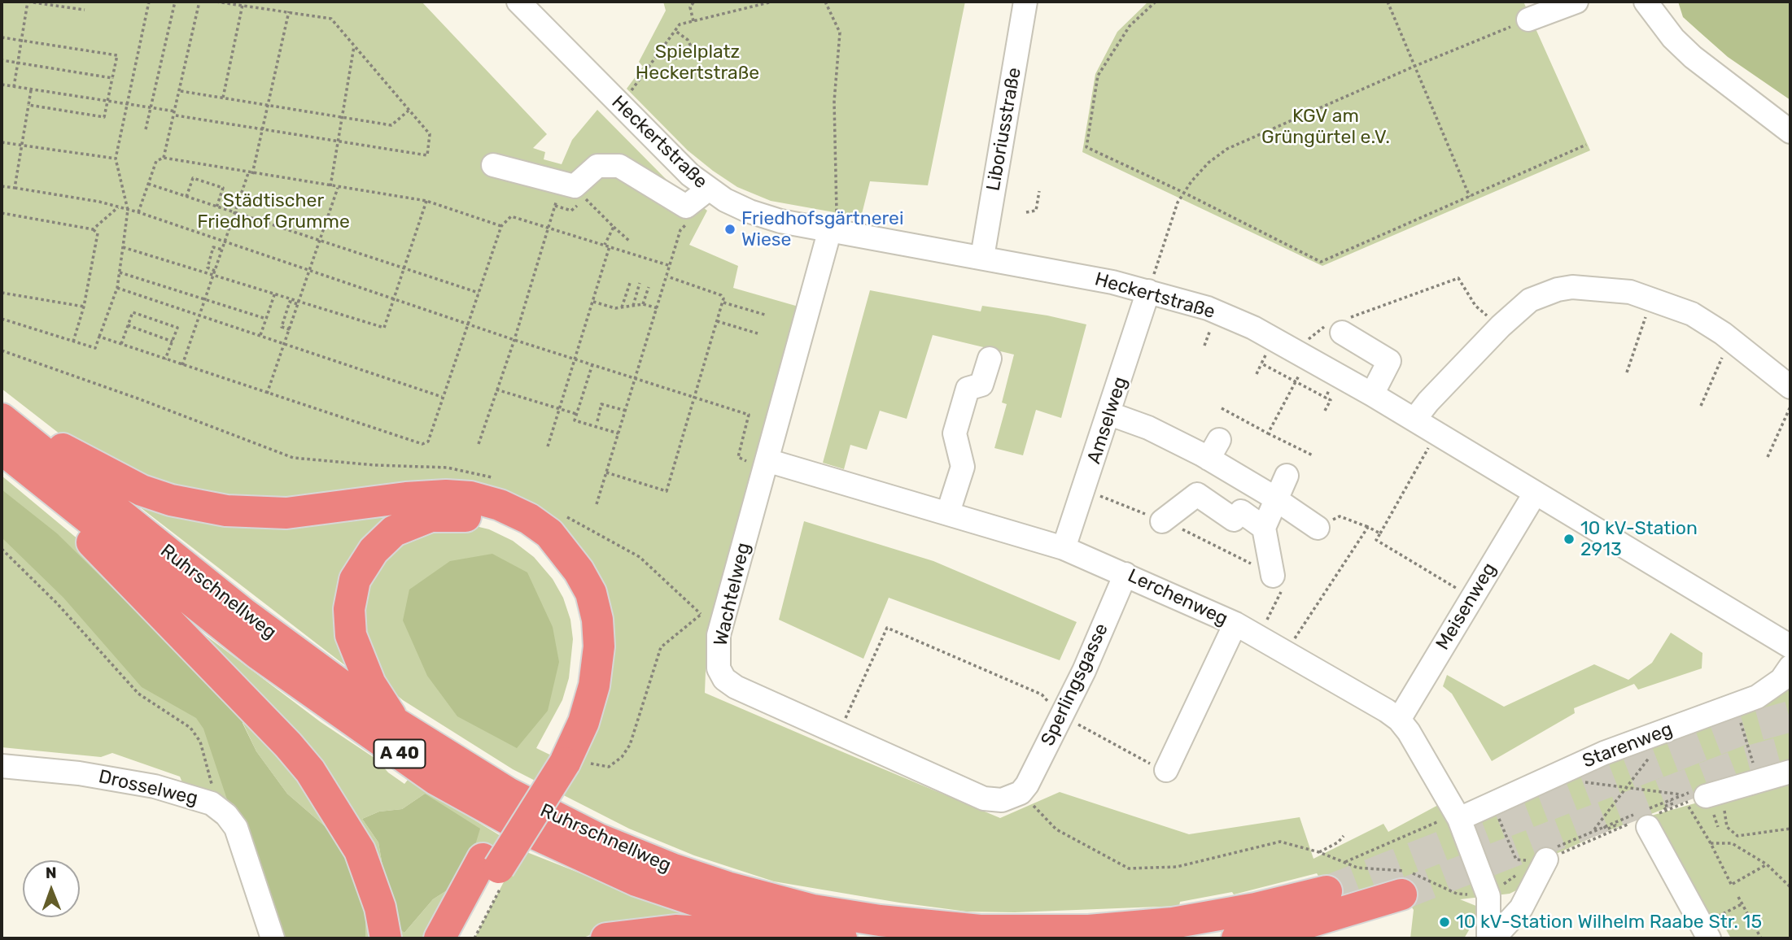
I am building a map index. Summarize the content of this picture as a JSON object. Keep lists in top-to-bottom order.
{
  "streets": {
    "highway": ["Ruhrschnellweg", "A 40"],
    "street": [
      "Liboriusstraße",
      "Heckertstraße",
      "Amselweg",
      "Wachtelweg",
      "Lerchenweg",
      "Meisenweg",
      "Sperlingsgasse",
      "Starenweg",
      "Drosselweg"
    ]
  },
  "crossings": [
    ["Liboriusstraße", "Heckertstraße"],
    ["Heckertstraße", "Amselweg"],
    ["Heckertstraße", "Wachtelweg"],
    ["Heckertstraße", "Meisenweg"],
    ["Amselweg", "Lerchenweg"],
    ["Wachtelweg", "Lerchenweg"],
    ["Wachtelweg", "Sperlingsgasse"],
    ["Lerchenweg", "Meisenweg"],
    ["Lerchenweg", "Sperlingsgasse"],
    ["Lerchenweg", "Starenweg"]
  ],
  "parks": ["Spielplatz Heckertstraße", "KGV am Grüngürtel e.V.", "Städtischer Friedhof Grumme"],
  "places": ["Friedhofsgärtnerei Wiese", "10 kV-Station 2913", "10 kV-Station Wilhelm Raabe Str. 15"],
  "north": "top"
}
